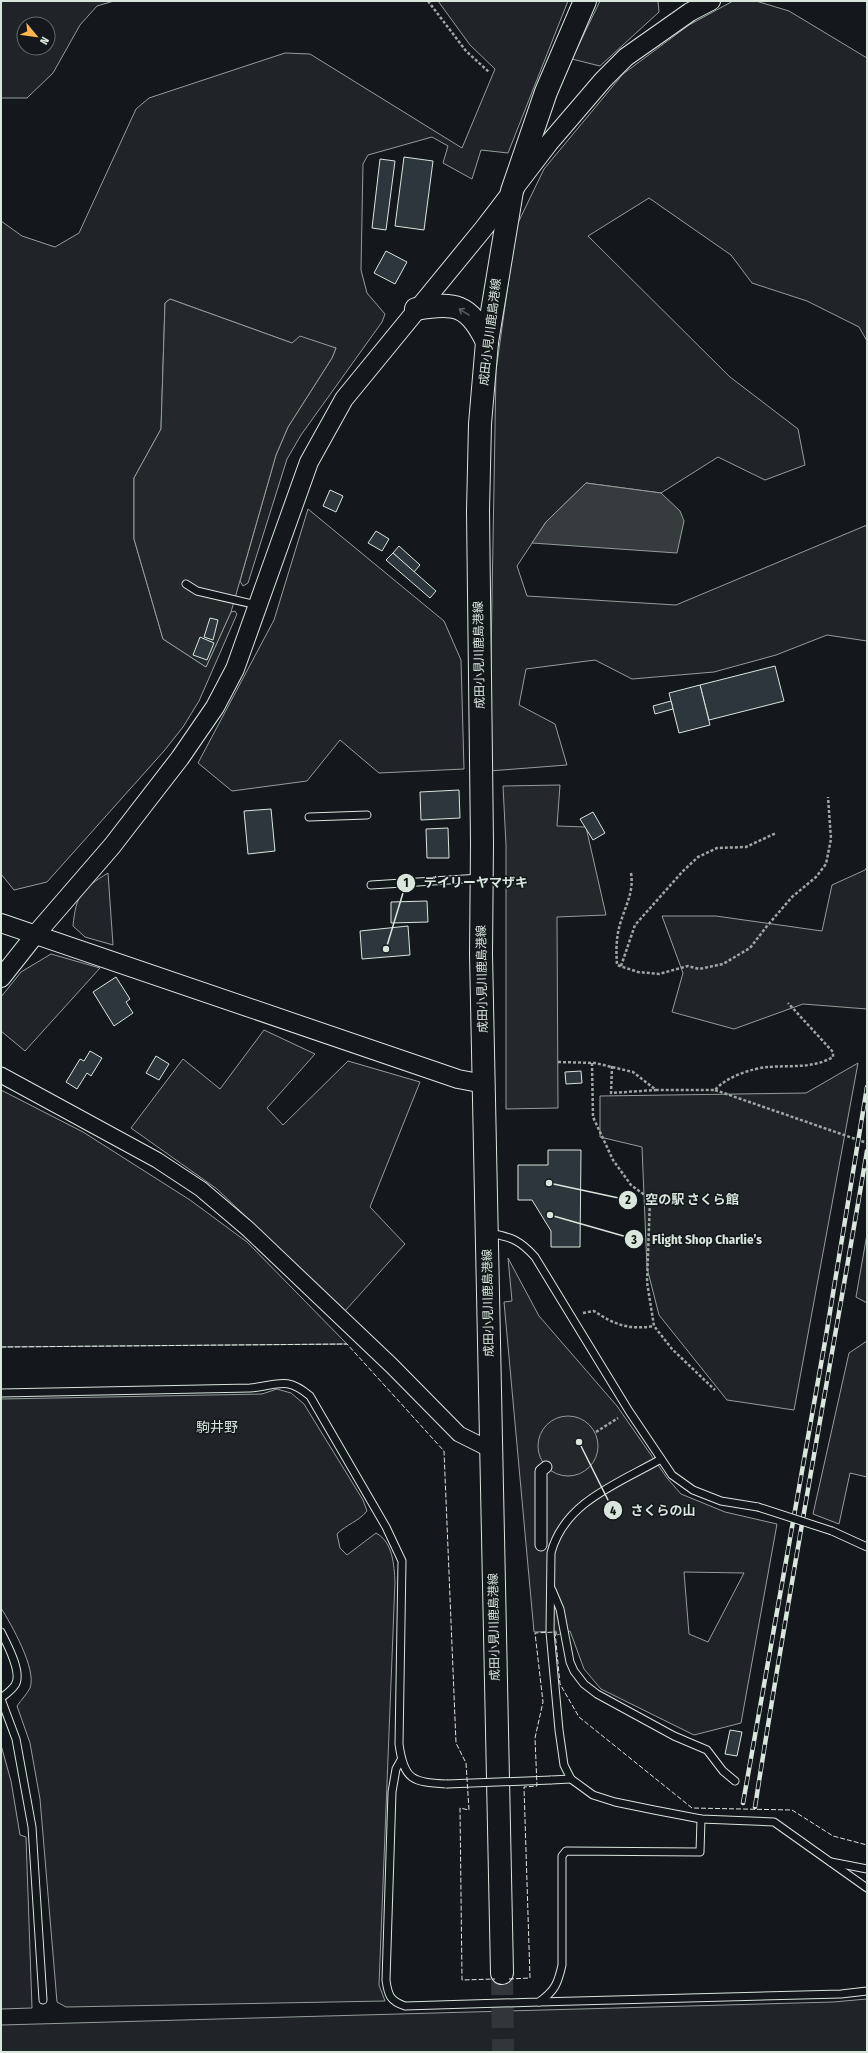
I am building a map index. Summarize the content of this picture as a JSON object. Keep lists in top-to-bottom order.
{
  "streets": {
    "main road": ["成田小見川鹿島港線"]
  },
  "districts": ["駒井野"],
  "places": [
    "デイリーヤマザキ",
    "空の駅 さくら館",
    "Flight Shop Charlie’s",
    "さくらの山"
  ],
  "north": "bottom right"
}
